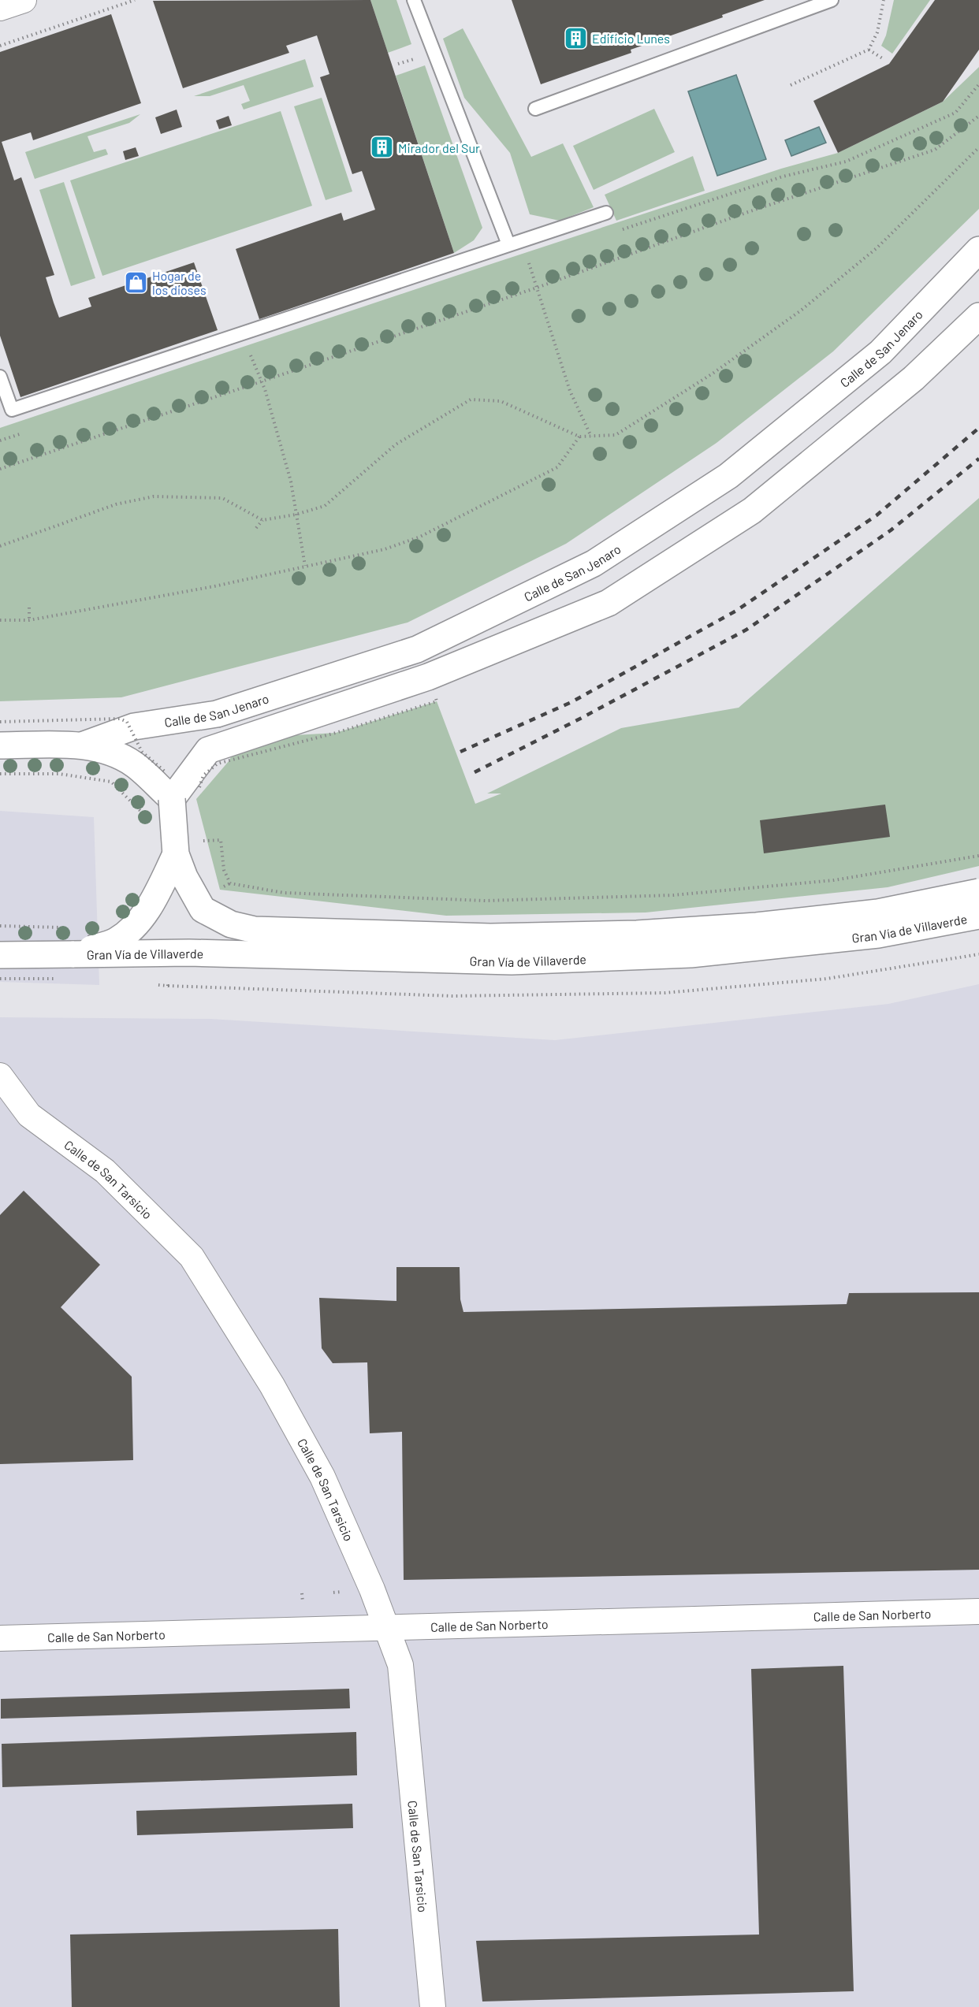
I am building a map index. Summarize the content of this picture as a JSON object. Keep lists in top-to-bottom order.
{
  "streets": {
    "street": [
      "Calle de San Jenaro",
      "Gran Vía de Villaverde",
      "Calle de San Tarsicio",
      "Calle de San Norberto"
    ]
  },
  "crossings": [
    ["Calle de San Tarsicio", "Calle de San Norberto"]
  ],
  "places": {
    "building": ["Edificio Lunes", "Mirador del Sur"],
    "shop": ["Hogar de los dioses"]
  }
}
